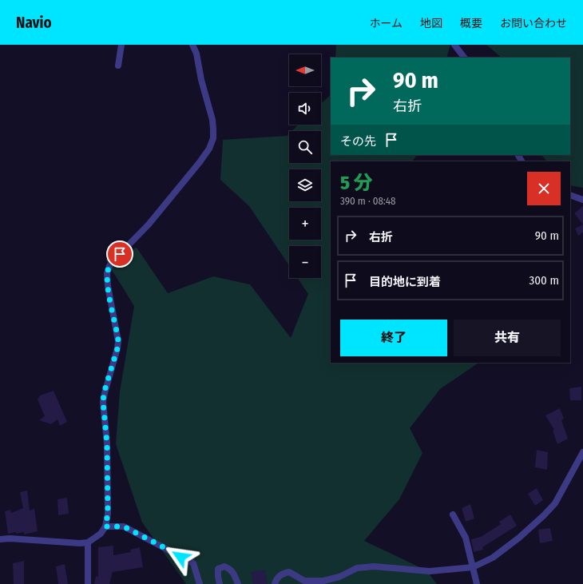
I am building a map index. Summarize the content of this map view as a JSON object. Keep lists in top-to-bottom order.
{
  "north": "left",
  "page": {
    "header": "Navio",
    "nav": [
      "ホーム",
      "地図",
      "概要",
      "お問い合わせ"
    ],
    "map_buttons": ["+", "−"],
    "turn": ["90 m", "右折"],
    "then": "その先",
    "heading": ["5 分", "390 m · 08:48"],
    "list": [
      {
        "name": "右折",
        "value": "90 m"
      },
      {
        "name": "目的地に到着",
        "value": "300 m"
      }
    ],
    "buttons": ["終了", "共有"]
  }
}
